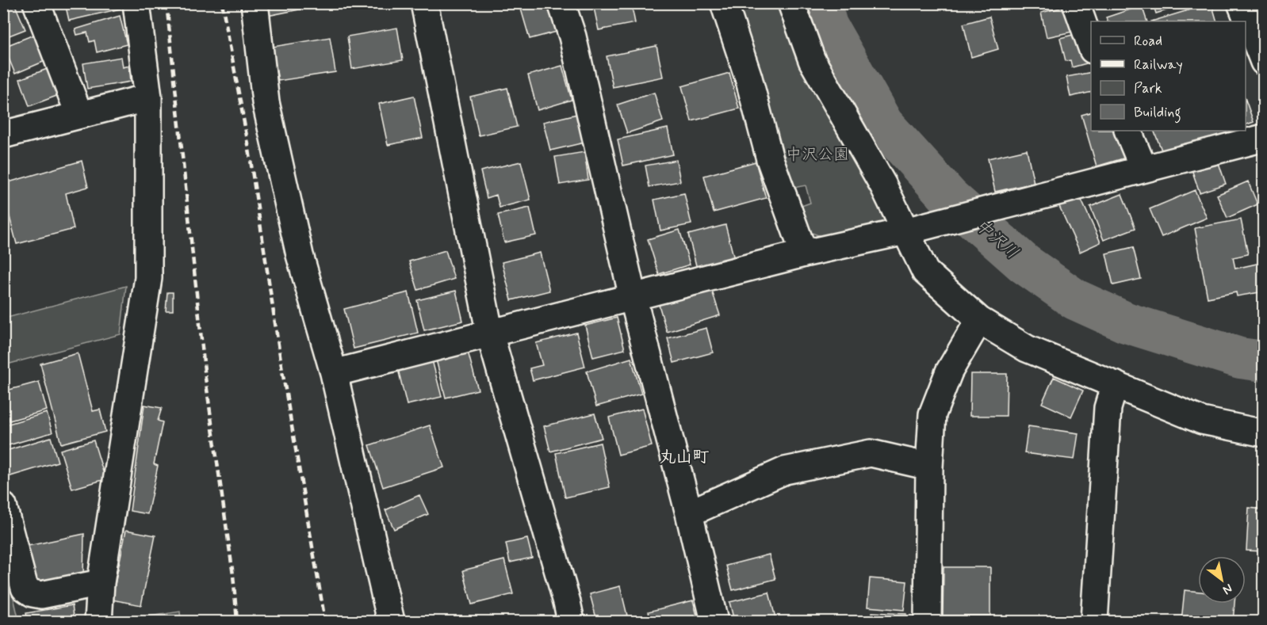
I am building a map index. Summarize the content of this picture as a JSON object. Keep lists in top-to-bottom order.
{
  "districts": ["丸山町"],
  "water": ["中沢川"],
  "parks": ["中沢公園"],
  "legend": [
    "Road",
    "Railway",
    "Park",
    "Building"
  ],
  "north": "bottom right"
}
